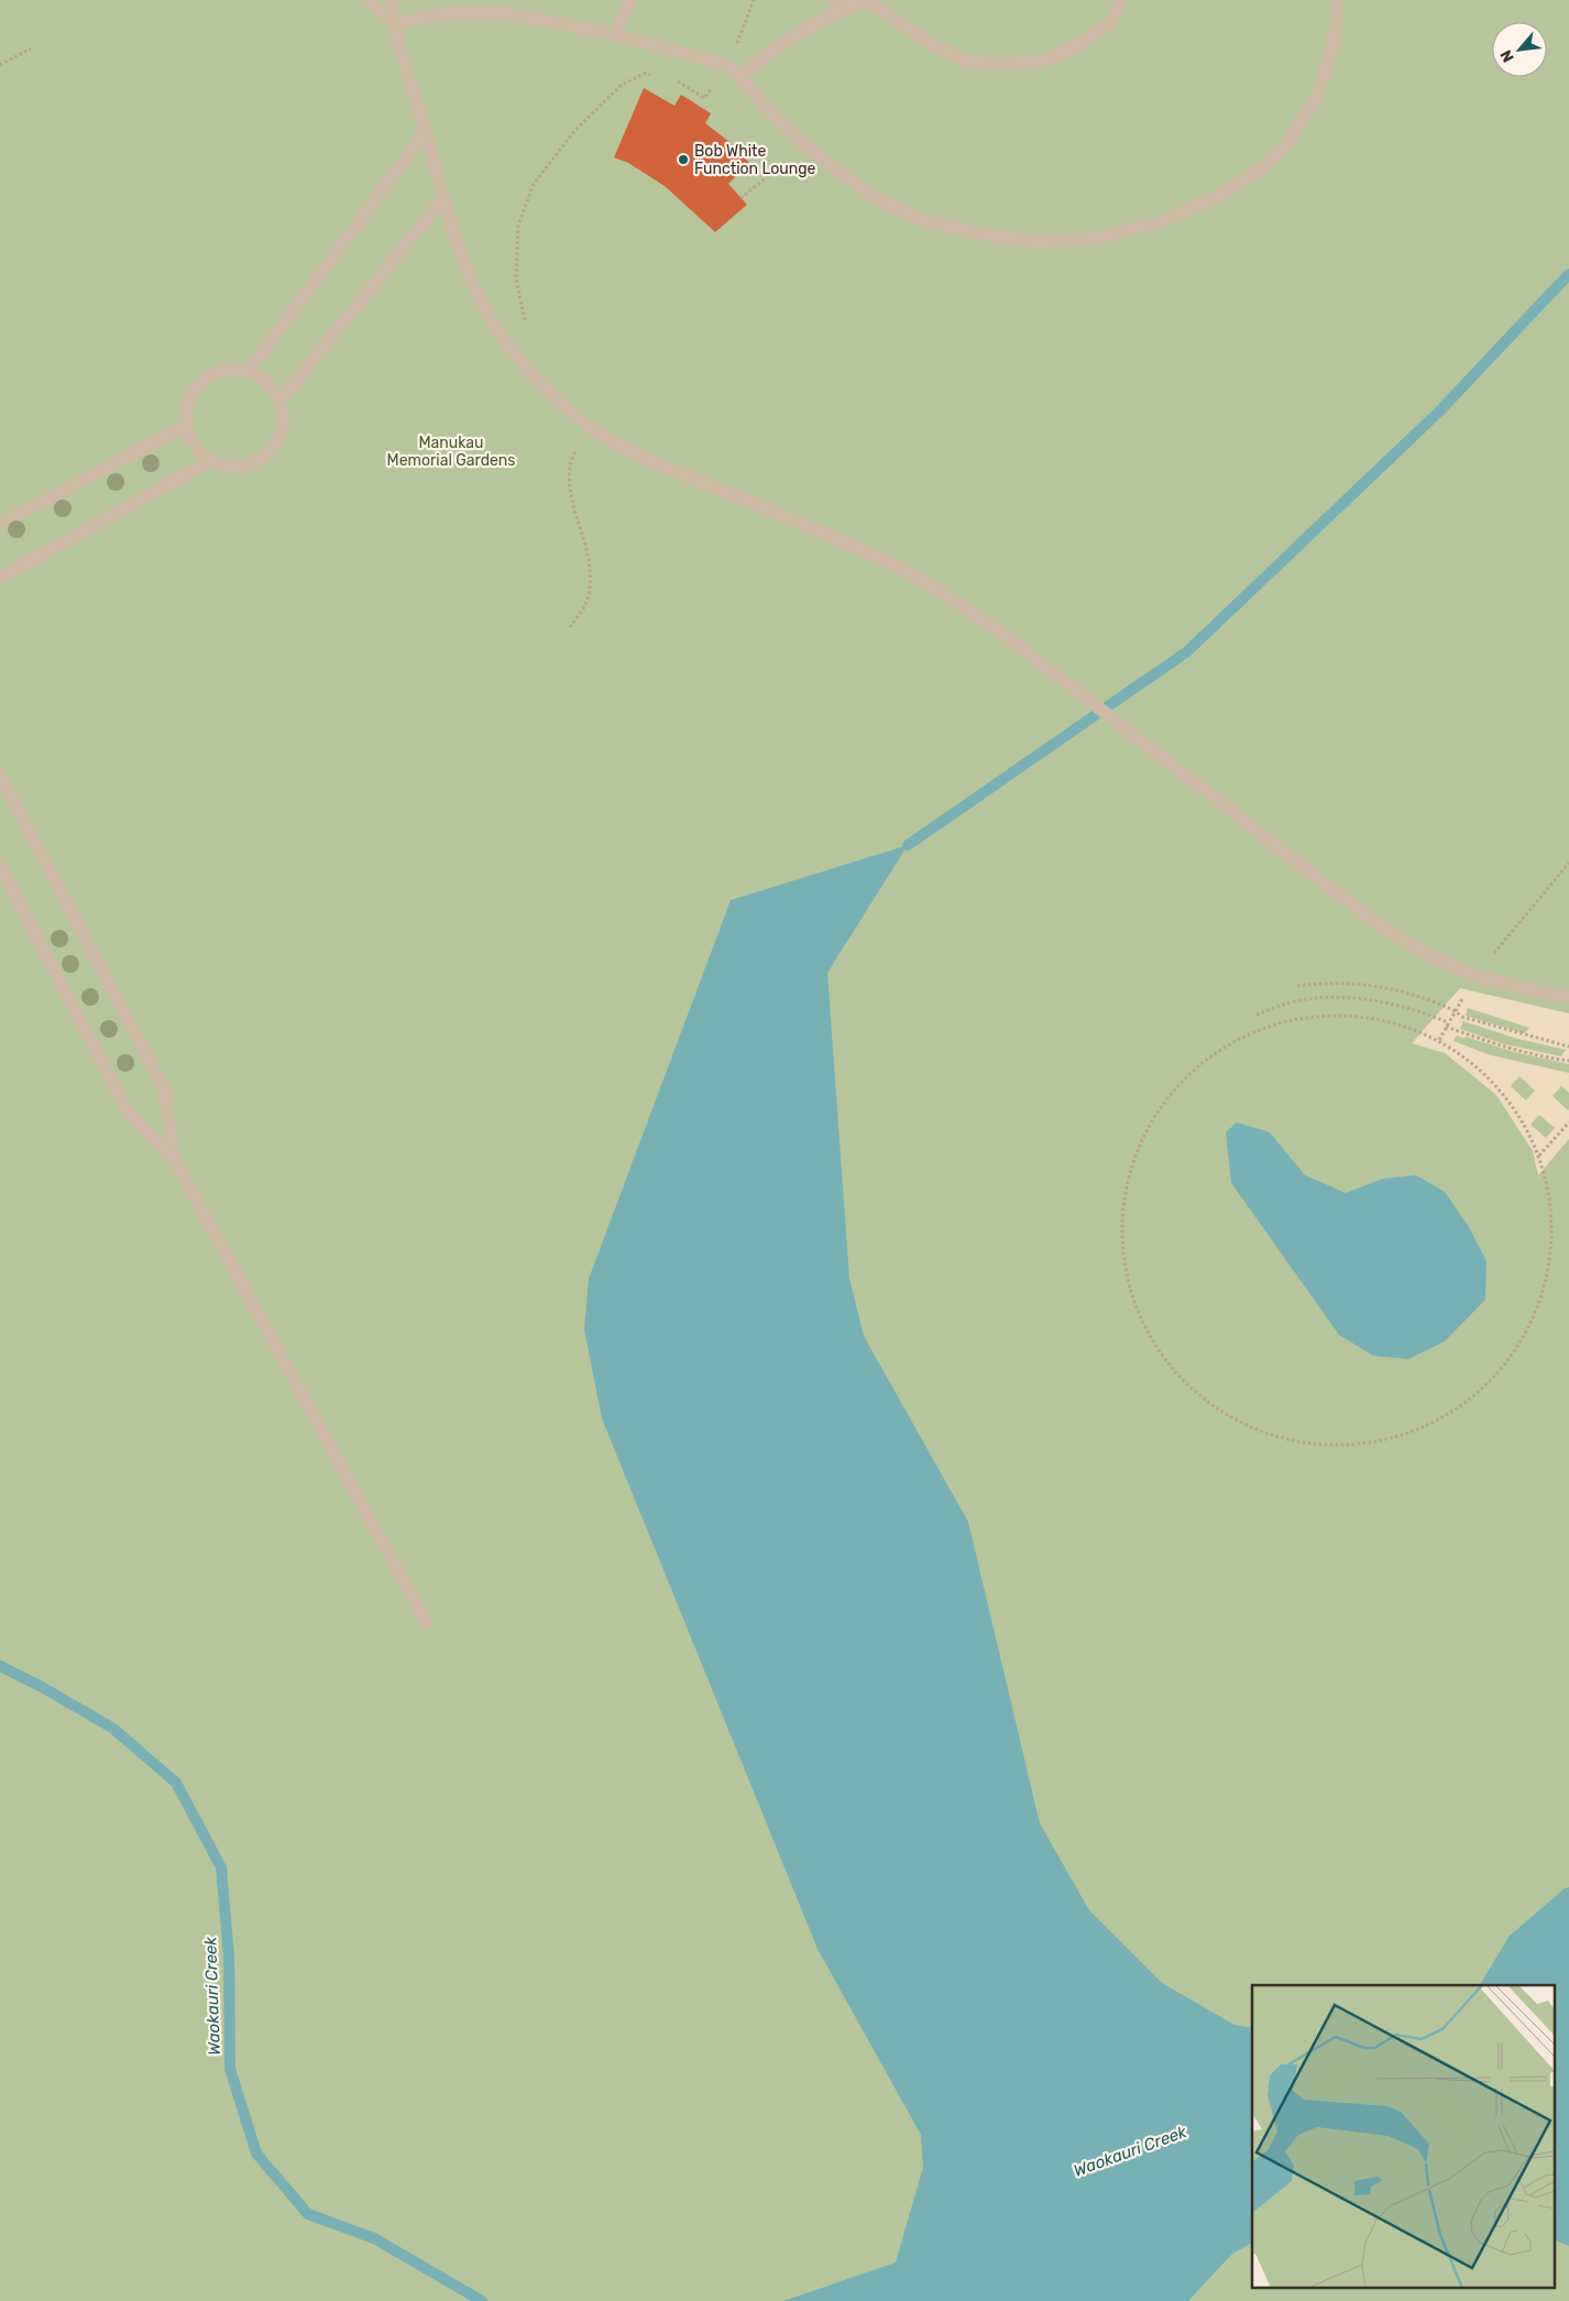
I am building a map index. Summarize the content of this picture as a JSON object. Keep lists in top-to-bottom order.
{
  "water": ["Waokauri Creek"],
  "parks": ["Manukau Memorial Gardens"],
  "places": ["Bob White Function Lounge"],
  "north": "bottom left"
}
